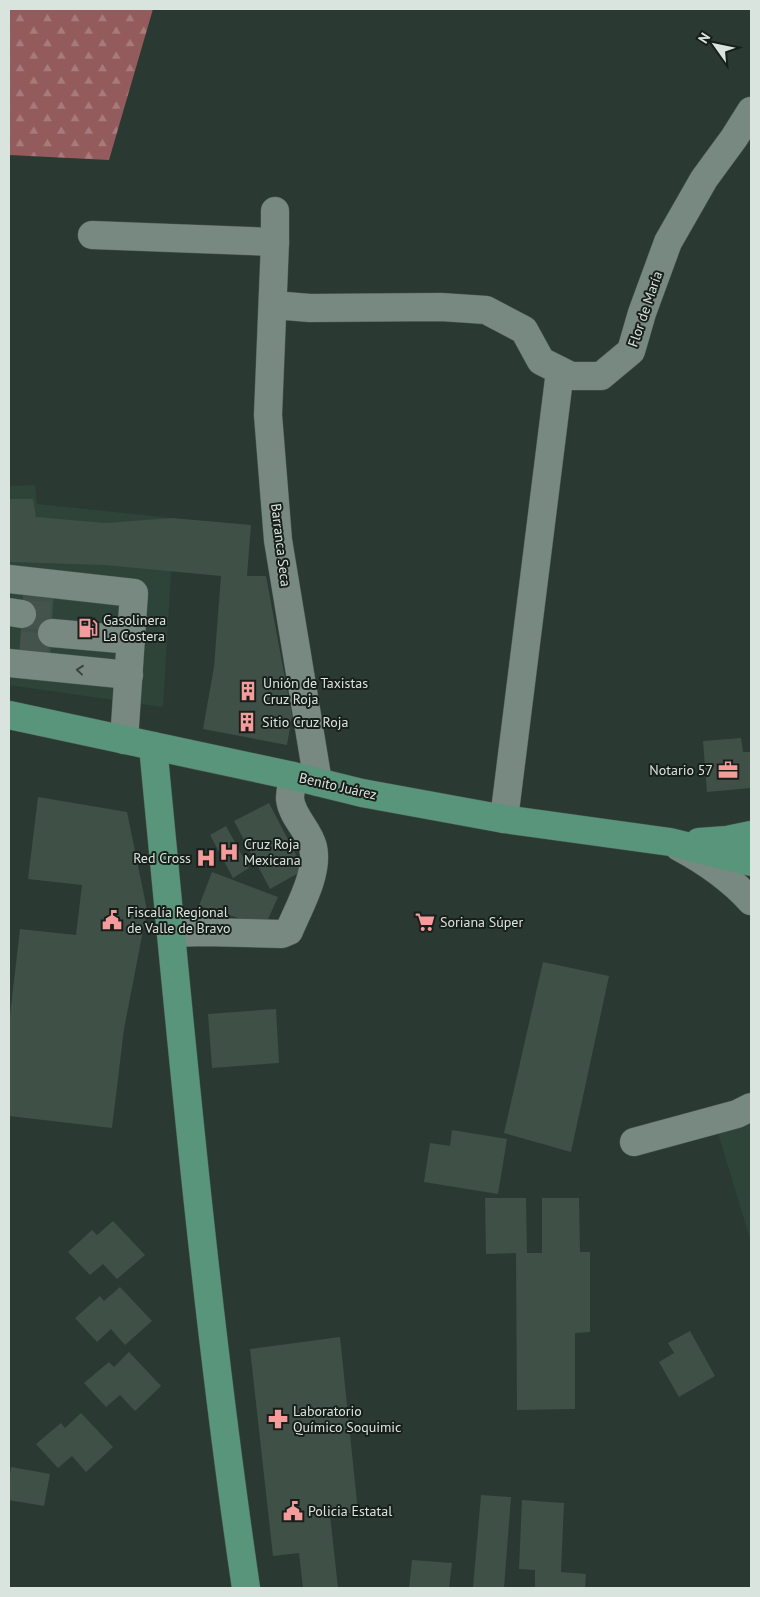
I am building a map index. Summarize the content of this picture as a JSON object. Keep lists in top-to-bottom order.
{
  "streets": {
    "main road": ["Benito Juárez"],
    "street": ["Flor de María", "Barranca Seca"]
  },
  "crossings": [
    ["Flor de María", "Barranca Seca"],
    ["Barranca Seca", "Benito Juárez"]
  ],
  "places": {
    "fuel station": ["Gasolinera La Costera"],
    "building": ["Unión de Taxistas Cruz Roja", "Sitio Cruz Roja"],
    "office": ["Notario 57"],
    "hospital": ["Cruz Roja Mexicana", "Red Cross"],
    "public building": ["Fiscalía Regional de Valle de Bravo", "Policia Estatal"],
    "supermarket": ["Soriana Súper"],
    "pharmacy": ["Laboratorio Químico Soquimic"]
  },
  "north": "top left"
}
